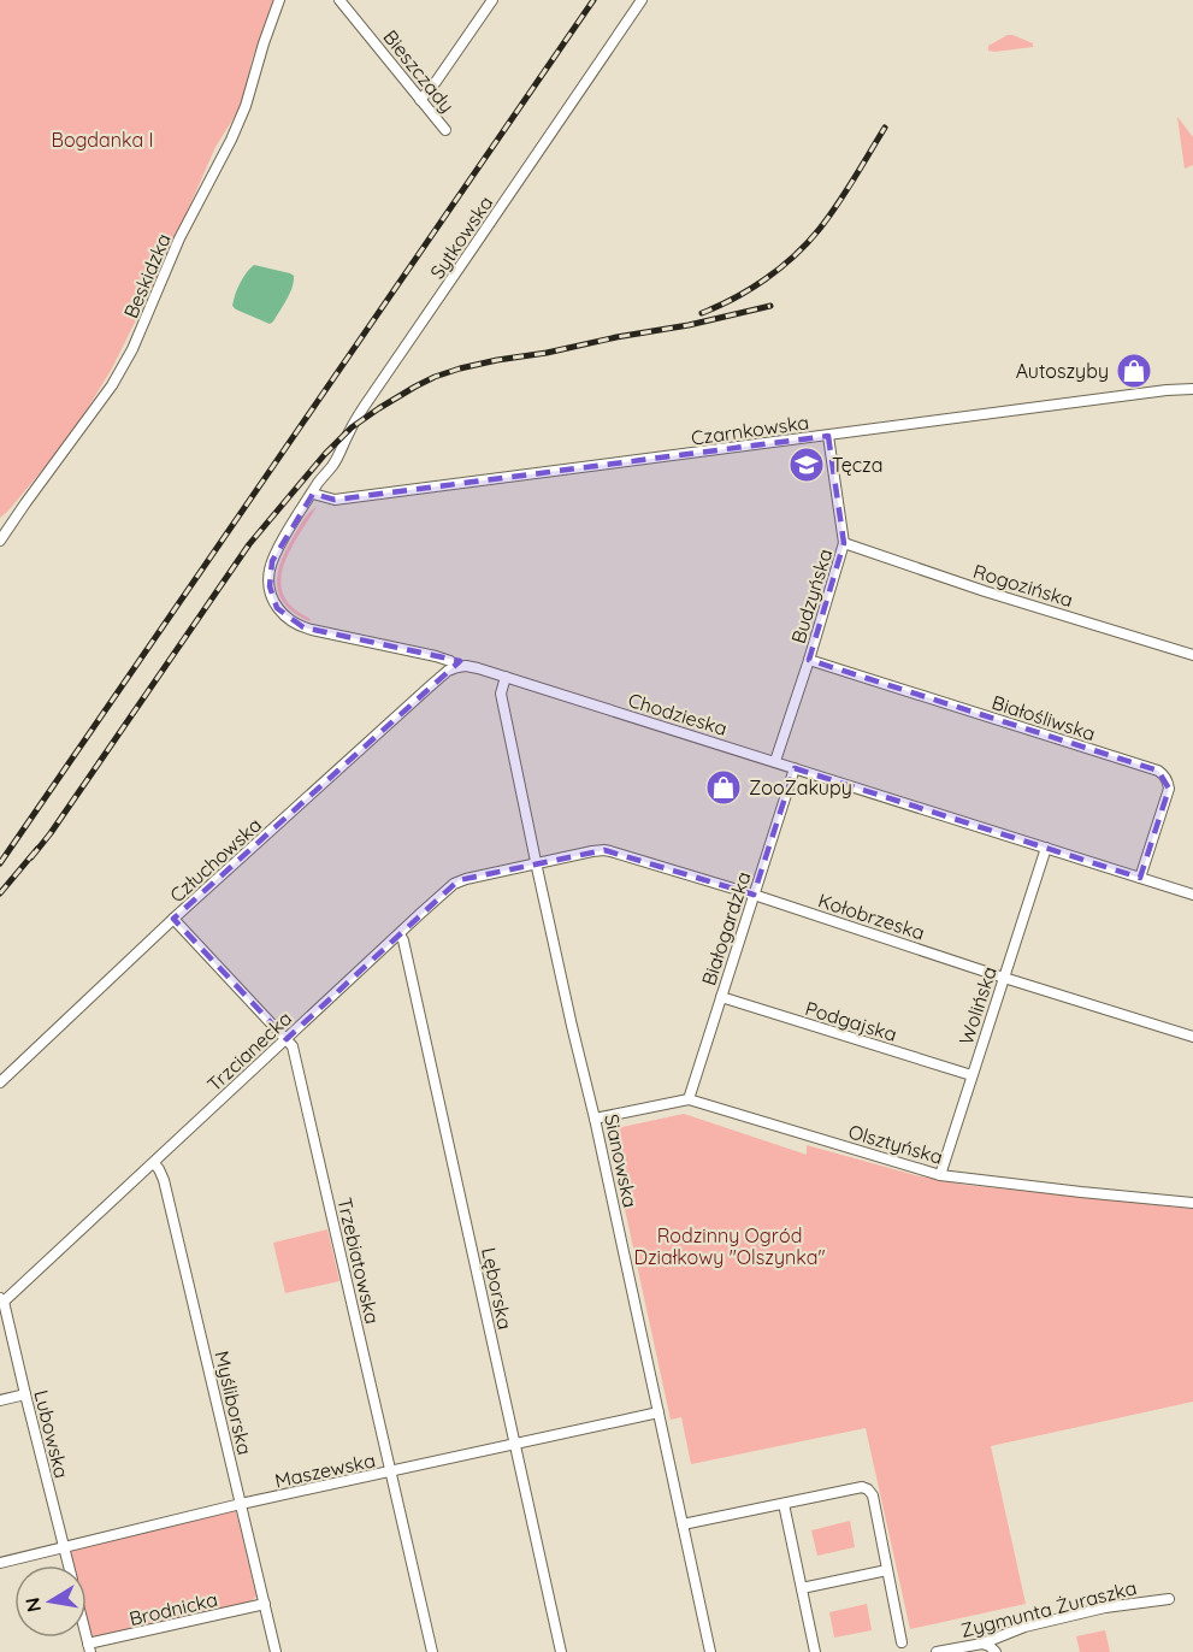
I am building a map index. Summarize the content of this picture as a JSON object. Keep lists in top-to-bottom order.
{
  "streets": {
    "street": [
      "Bieszczady",
      "Sytkowska",
      "Beskidzka",
      "Czarnkowska",
      "Rogozińska",
      "Budzyńska",
      "Chodzieska",
      "Białośliwska",
      "Człuchowska",
      "Kołobrzeska",
      "Białogardzka",
      "Wolińska",
      "Podgajska",
      "Trzcianecka",
      "Olsztyńska",
      "Sianowska",
      "Trzebiatowska",
      "Lęborska",
      "Myśliborska",
      "Lubowska",
      "Maszewska",
      "Brodnicka",
      "Zygmunta Żuraszka"
    ]
  },
  "crossings": [
    ["Sytkowska", "Czarnkowska"],
    ["Sytkowska", "Chodzieska"],
    ["Czarnkowska", "Budzyńska"],
    ["Czarnkowska", "Chodzieska"],
    ["Rogozińska", "Budzyńska"],
    ["Budzyńska", "Chodzieska"],
    ["Budzyńska", "Białośliwska"],
    ["Chodzieska", "Białośliwska"],
    ["Chodzieska", "Człuchowska"],
    ["Chodzieska", "Białogardzka"],
    ["Chodzieska", "Wolińska"],
    ["Chodzieska", "Sianowska"],
    ["Człuchowska", "Trzebiatowska"],
    ["Kołobrzeska", "Białogardzka"],
    ["Kołobrzeska", "Wolińska"],
    ["Kołobrzeska", "Trzcianecka"],
    ["Kołobrzeska", "Sianowska"],
    ["Białogardzka", "Podgajska"],
    ["Białogardzka", "Olsztyńska"],
    ["Wolińska", "Podgajska"],
    ["Wolińska", "Olsztyńska"],
    ["Trzcianecka", "Sianowska"],
    ["Trzcianecka", "Trzebiatowska"],
    ["Trzcianecka", "Lęborska"],
    ["Trzcianecka", "Myśliborska"],
    ["Trzcianecka", "Lubowska"],
    ["Olsztyńska", "Sianowska"],
    ["Sianowska", "Maszewska"],
    ["Trzebiatowska", "Maszewska"],
    ["Lęborska", "Maszewska"],
    ["Myśliborska", "Maszewska"],
    ["Myśliborska", "Brodnicka"],
    ["Lubowska", "Maszewska"]
  ],
  "parks": ["Bogdanka I", "Rodzinny Ogród Działkowy \"Olszynka\""],
  "places": {
    "shop": ["Autoszyby", "ZooZakupy"],
    "school or university": ["Tęcza"]
  },
  "north": "left"
}
